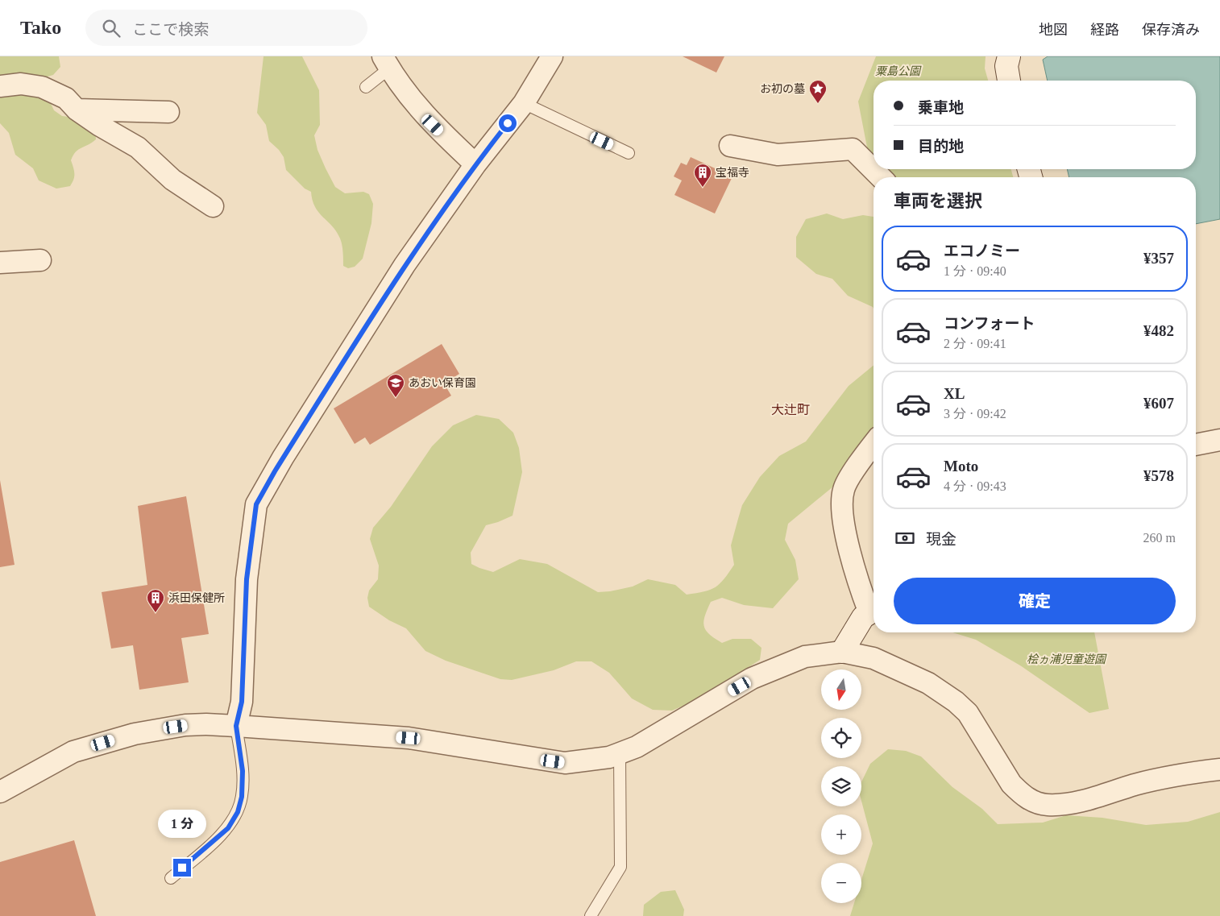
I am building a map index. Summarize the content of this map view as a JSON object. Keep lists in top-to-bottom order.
{
  "districts": ["大辻町"],
  "parks": ["粟島公園", "桧ヵ浦児童遊園"],
  "places": {
    "place": ["お初の墓"],
    "building": ["宝福寺", "浜田保健所"],
    "school or university": ["あおい保育園"]
  },
  "north": "bottom",
  "page": {
    "header": "Tako",
    "search": "ここで検索",
    "nav": ["地図", "経路", "保存済み"],
    "banner": ["乗車地", "目的地"],
    "heading": "車両を選択",
    "list": [
      {
        "name": "エコノミー",
        "note": "1 分 · 09:40",
        "value": "¥357"
      },
      {
        "name": "コンフォート",
        "note": "2 分 · 09:41",
        "value": "¥482"
      },
      {
        "name": "XL",
        "note": "3 分 · 09:42",
        "value": "¥607"
      },
      {
        "name": "Moto",
        "note": "4 分 · 09:43",
        "value": "¥578"
      }
    ],
    "pay": ["現金", "260 m"],
    "buttons": "確定",
    "map_buttons": ["+", "−"],
    "bubble": "1 分"
  }
}
